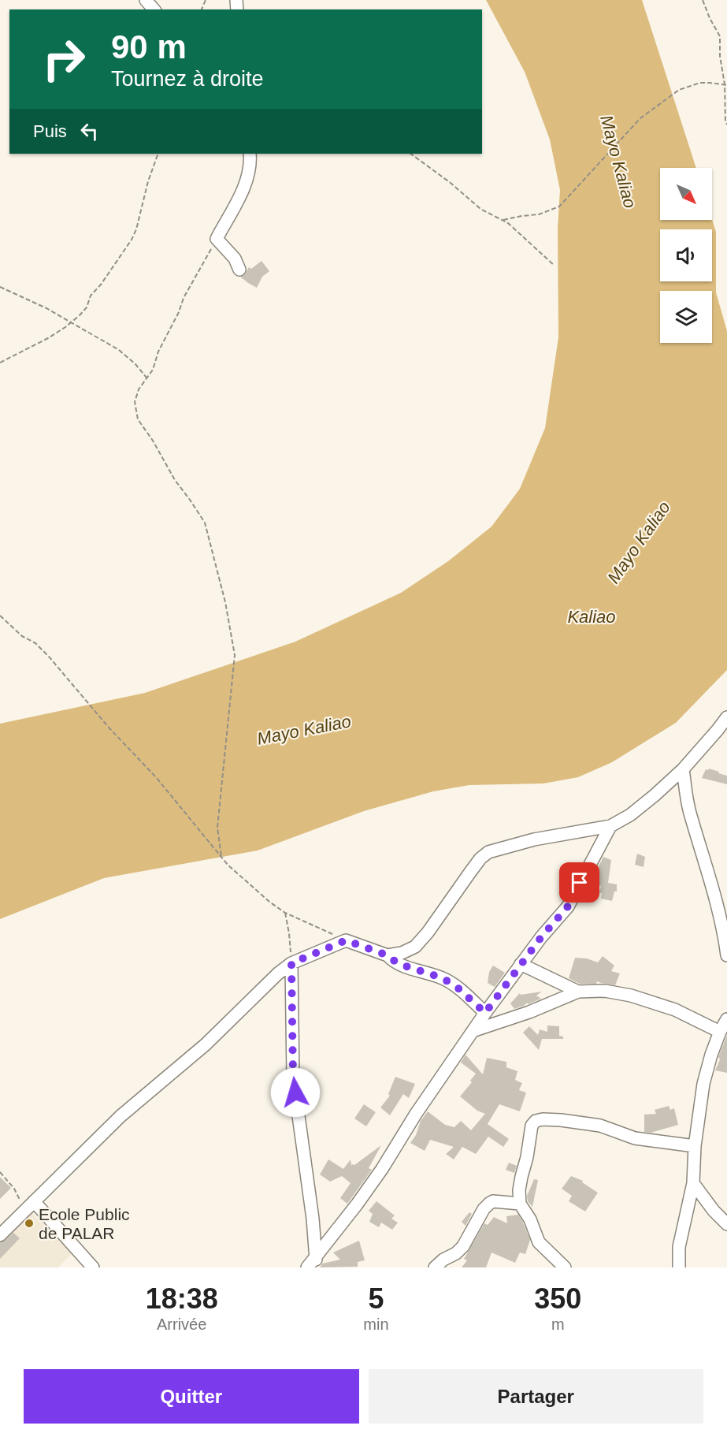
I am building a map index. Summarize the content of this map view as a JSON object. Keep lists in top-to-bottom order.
{
  "water": ["Mayo Kaliao", "Kaliao"],
  "places": ["Ecole Public de PALAR"],
  "north": "bottom right",
  "page": {
    "turn": ["90 m", "Tournez à droite"],
    "then": "Puis",
    "eta": [
      "18:38",
      "Arrivée",
      "5",
      "min",
      "350",
      "m"
    ],
    "buttons": ["Quitter", "Partager"]
  }
}
